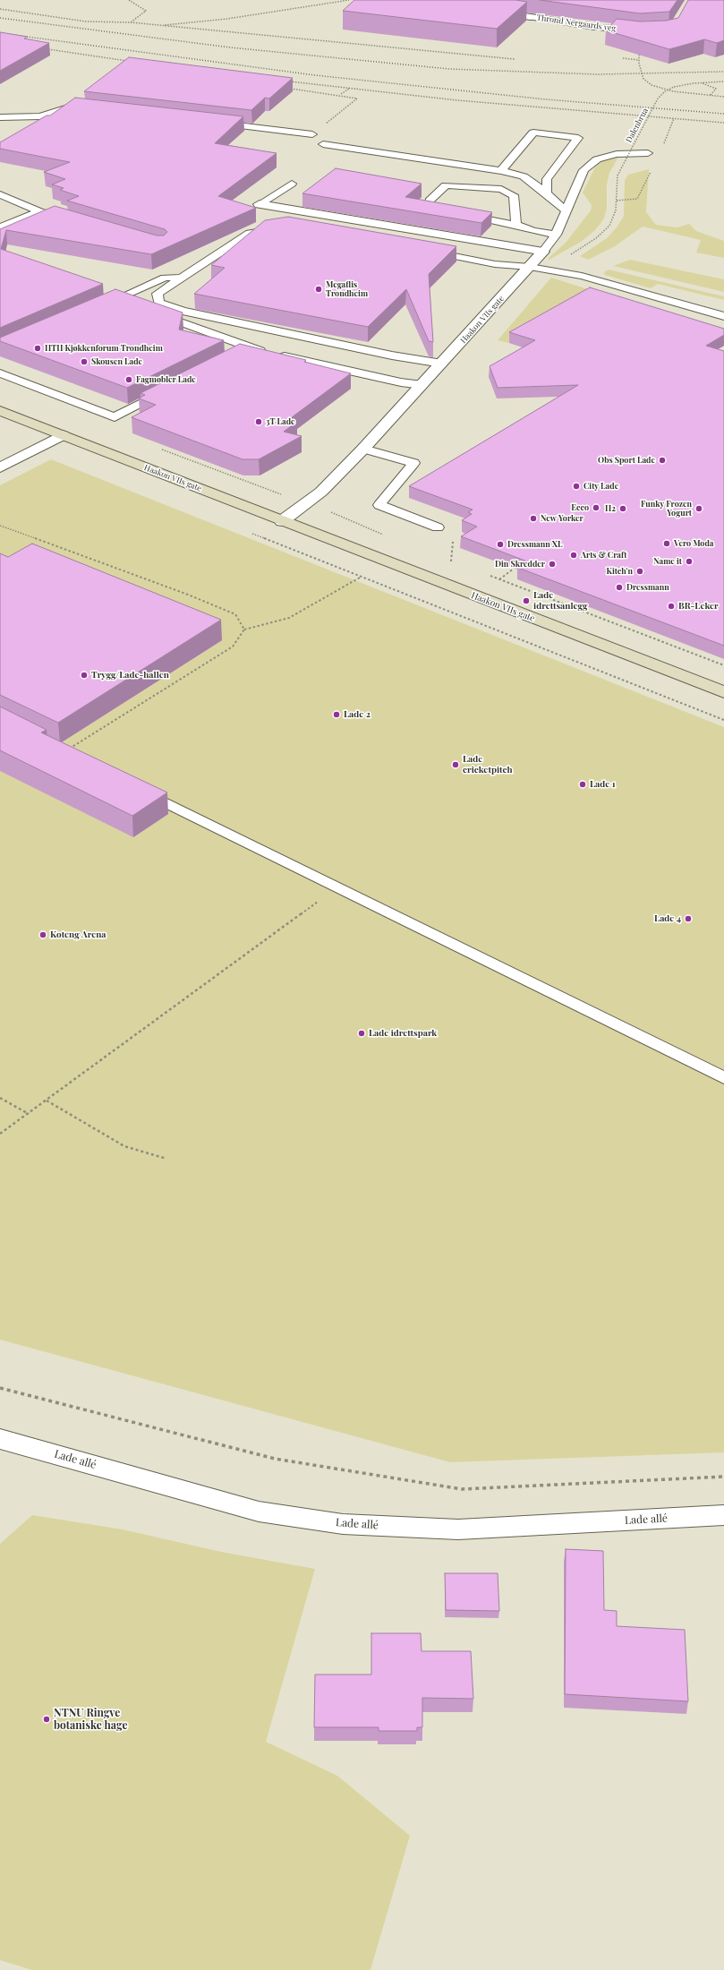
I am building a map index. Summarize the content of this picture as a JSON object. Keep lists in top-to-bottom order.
{
  "streets": {
    "main road": ["Haakon VIIs gate"],
    "street": ["Thrond Nergaards veg", "Lade allé"],
    "path": ["Dalenbrua"]
  },
  "places": [
    "Megaflis Trondheim",
    "HTH Kjøkkenforum Trondheim",
    "Skousen Lade",
    "Fagmøbler Lade",
    "3T Lade",
    "Obs Sport Lade",
    "City Lade",
    "Ecco",
    "H2",
    "Funky Frozen Yogurt",
    "New Yorker",
    "Vero Moda",
    "Dressmann XL",
    "Arts & Craft",
    "Name it",
    "Din Skredder",
    "Kitch'n",
    "Dressmann",
    "Lade idrettsanlegg",
    "BR-Leker",
    "Trygg/Lade-hallen",
    "Lade 2",
    "Lade cricketpitch",
    "Lade 1",
    "Lade 4",
    "Koteng Arena",
    "Lade idrettspark",
    "NTNU Ringve botaniske hage"
  ]
}
